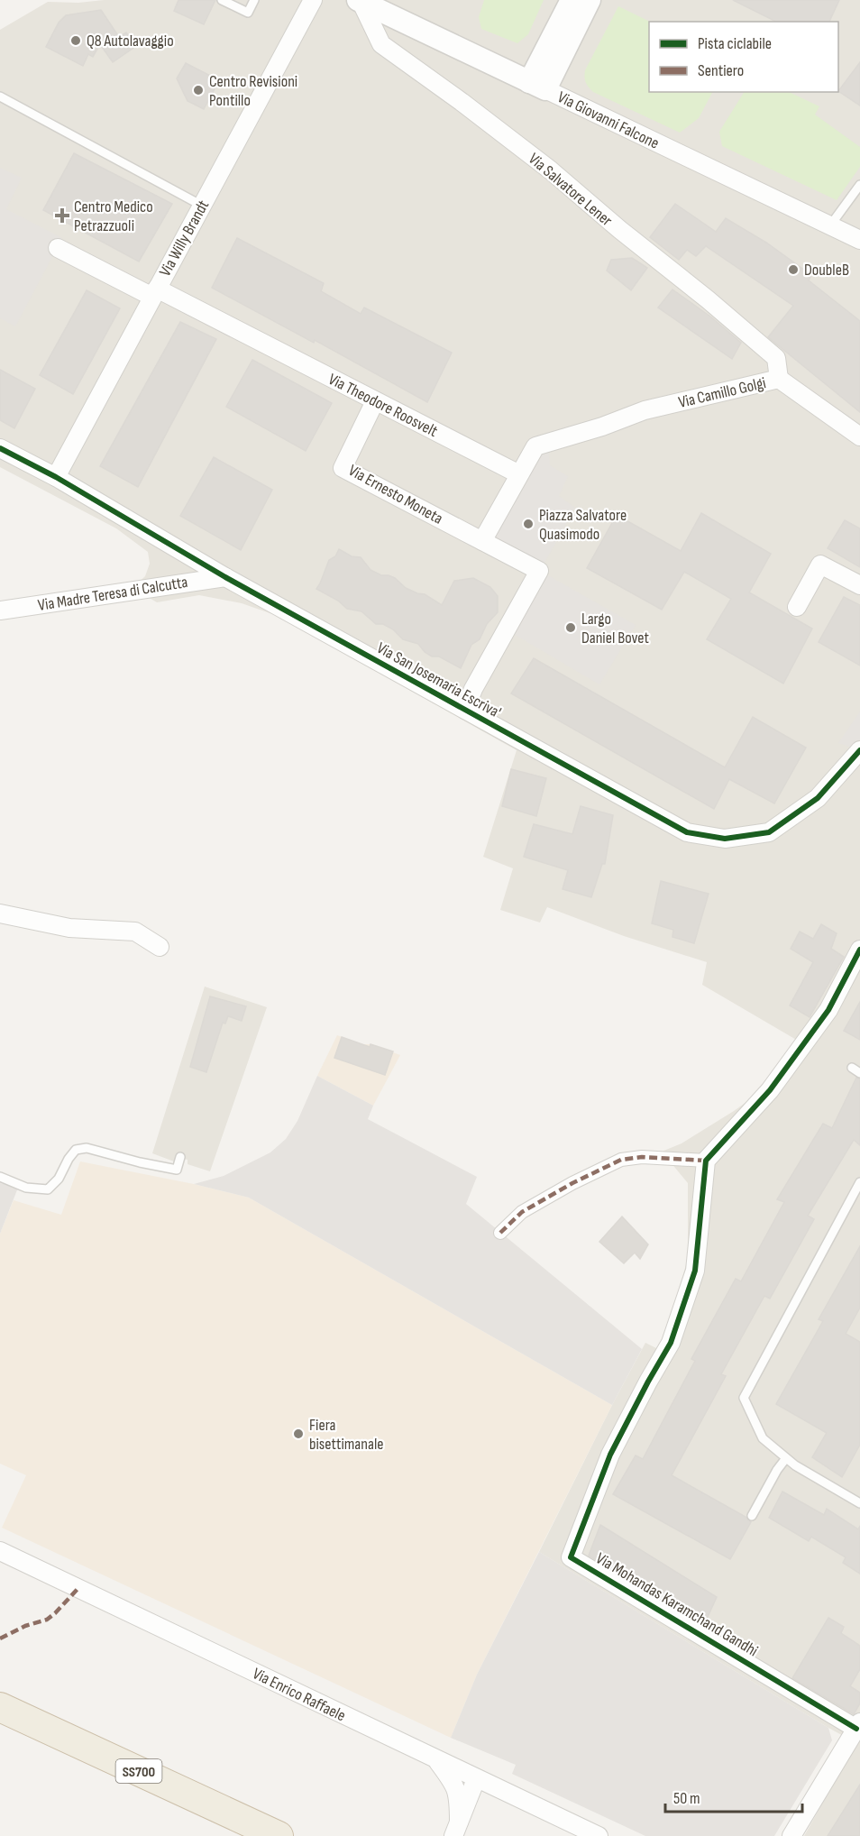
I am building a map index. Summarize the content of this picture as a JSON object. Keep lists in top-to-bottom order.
{
  "streets": {
    "highway": ["SS700"],
    "street": [
      "Via Giovanni Falcone",
      "Via Salvatore Lener",
      "Via Willy Brandt",
      "Via Camillo Golgi",
      "Via Theodore Roosvelt",
      "Via Ernesto Moneta",
      "Via Madre Teresa di Calcutta",
      "Via San Josemaria Escriva'",
      "Via Mohandas Karamchand Gandhi",
      "Via Enrico Raffaele"
    ]
  },
  "crossings": [
    ["Via Giovanni Falcone", "Via Salvatore Lener"],
    ["Via Salvatore Lener", "Via Camillo Golgi"],
    ["Via Willy Brandt", "Via Theodore Roosvelt"],
    ["Via Willy Brandt", "Via San Josemaria Escriva'"],
    ["Via Camillo Golgi", "Via Theodore Roosvelt"],
    ["Via Theodore Roosvelt", "Via Ernesto Moneta"],
    ["Via Ernesto Moneta", "Via San Josemaria Escriva'"],
    ["Via Madre Teresa di Calcutta", "Via San Josemaria Escriva'"]
  ],
  "places": {
    "other": [
      "Q8 Autolavaggio",
      "Centro Revisioni Pontillo",
      "DoubleB",
      "Piazza Salvatore Quasimodo",
      "Largo Daniel Bovet",
      "Fiera bisettimanale"
    ],
    "health": ["Centro Medico Petrazzuoli"]
  },
  "legend": ["Pista ciclabile", "Sentiero"],
  "scale_bar": "50 m"
}
